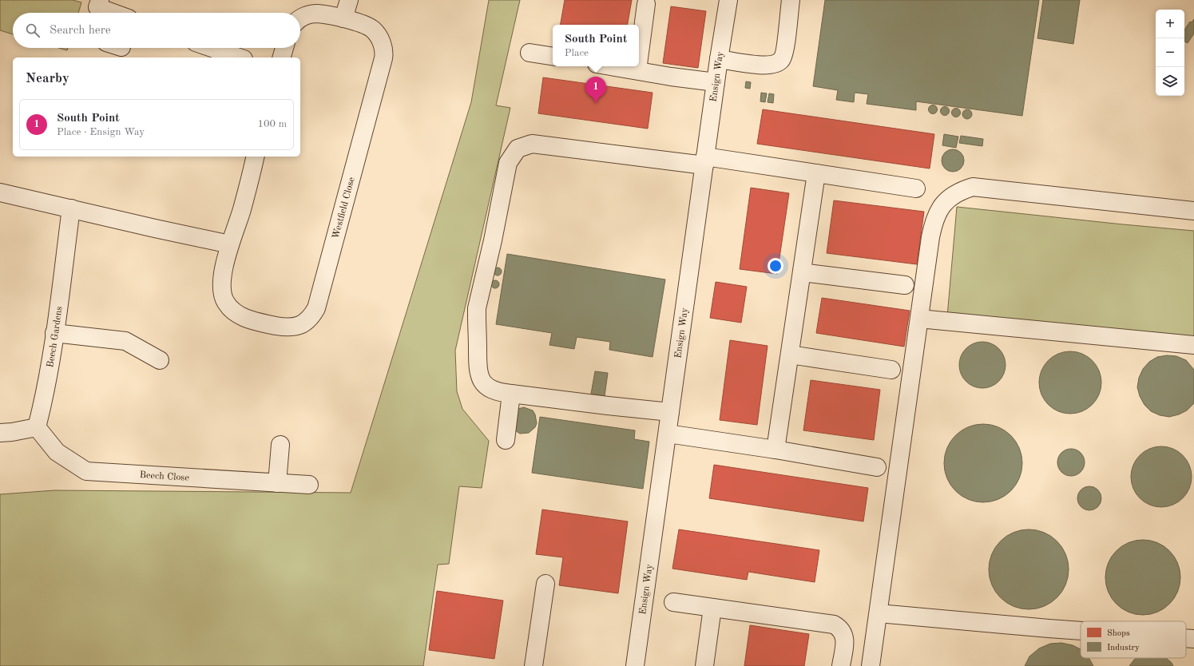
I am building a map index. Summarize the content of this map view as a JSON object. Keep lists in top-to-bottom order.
{
  "streets": {
    "street": [
      "Ensign Way",
      "Westfield Close",
      "Beech Gardens",
      "Beech Close"
    ]
  },
  "crossings": [
    ["Beech Gardens", "Beech Close"]
  ],
  "legend": ["Shops", "Industry"],
  "page": {
    "map_buttons": ["+", "−"],
    "search": "Search here",
    "popup": ["South Point", "Place"],
    "heading": "Nearby",
    "pins": "1",
    "list": [
      {
        "mark": "1",
        "name": "South Point",
        "note": "Place · Ensign Way",
        "value": "100 m"
      }
    ]
  }
}
